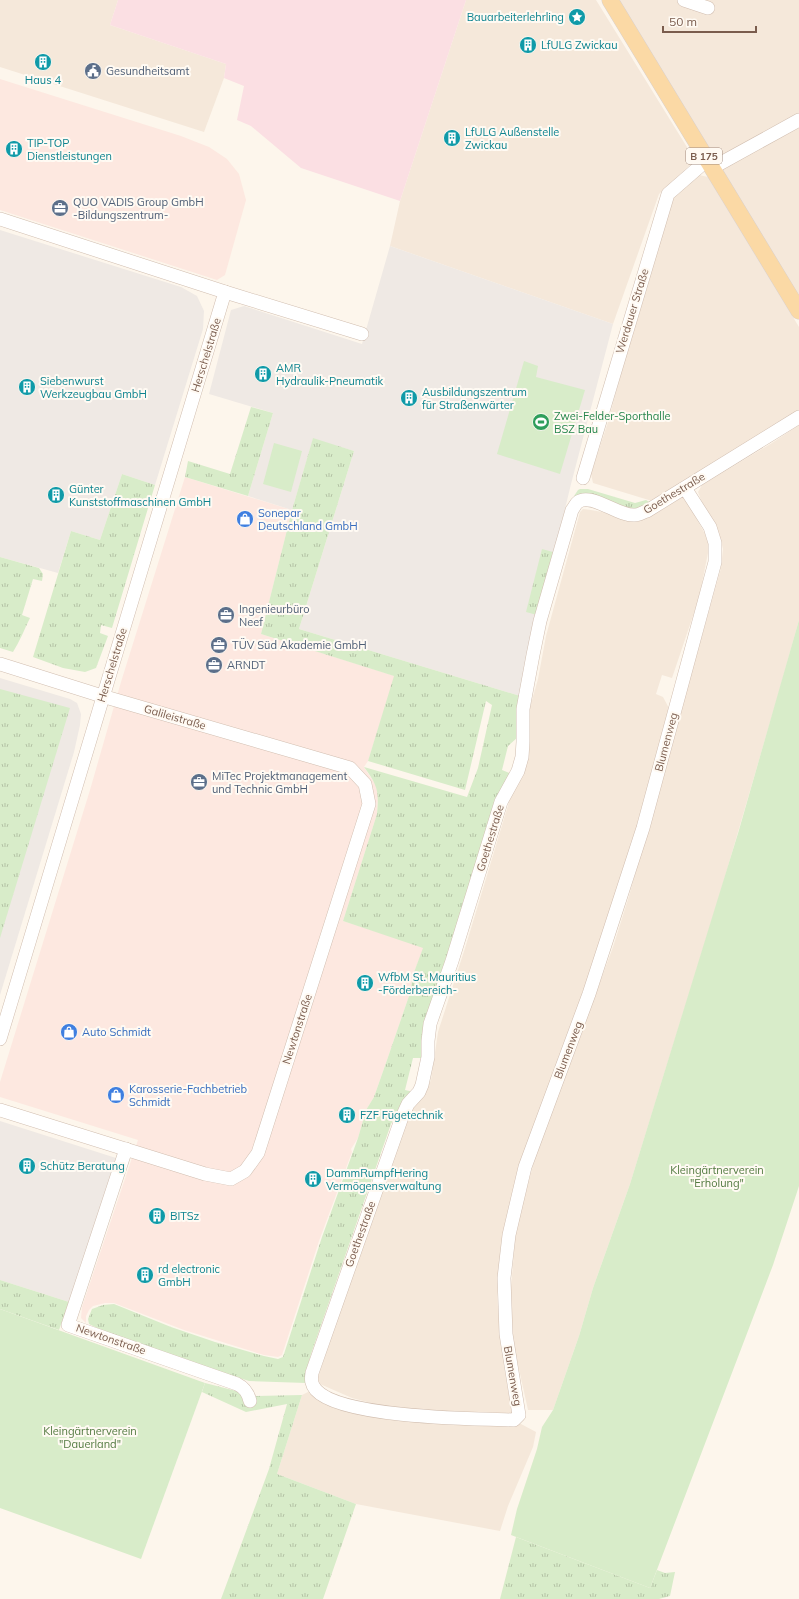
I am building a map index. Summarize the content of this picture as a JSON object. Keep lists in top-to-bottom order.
{
  "streets": {
    "main road": ["B 175"],
    "street": [
      "Werdauer Straße",
      "Herschelstraße",
      "Goethestraße",
      "Galileistraße",
      "Blumenweg",
      "Newtonstraße"
    ]
  },
  "crossings": [
    ["B 175", "Werdauer Straße"],
    ["Herschelstraße", "Galileistraße"],
    ["Goethestraße", "Blumenweg"],
    ["Galileistraße", "Newtonstraße"]
  ],
  "parks": ["Kleingärtnerverein \"Erholung\"", "Kleingärtnerverein \"Dauerland\""],
  "places": {
    "place": ["Bauarbeiterlehrling"],
    "building": [
      "LfULG Zwickau",
      "Haus 4",
      "LfULG Außenstelle Zwickau",
      "TIP-TOP Dienstleistungen",
      "AMR Hydraulik-Pneumatik",
      "Siebenwurst Werkzeugbau GmbH",
      "Ausbildungszentrum für Straßenwärter",
      "Günter Kunststoffmaschinen GmbH",
      "WfbM St. Mauritius -Förderbereich-",
      "FZF Fügetechnik",
      "Schütz Beratung",
      "DammRumpfHering Vermögensverwaltung",
      "BITSz",
      "rd electronic GmbH"
    ],
    "public building": ["Gesundheitsamt"],
    "office": [
      "QUO VADIS Group GmbH -Bildungszentrum-",
      "Ingenieurbüro Neef",
      "TÜV Süd Akademie GmbH",
      "ARNDT",
      "MiTec Projektmanagement und Technic GmbH"
    ],
    "sports": ["Zwei-Felder-Sporthalle BSZ Bau"],
    "shop": ["Sonepar Deutschland GmbH", "Auto Schmidt", "Karosserie-Fachbetrieb Schmidt"]
  },
  "scale_bar": "50 m"
}
